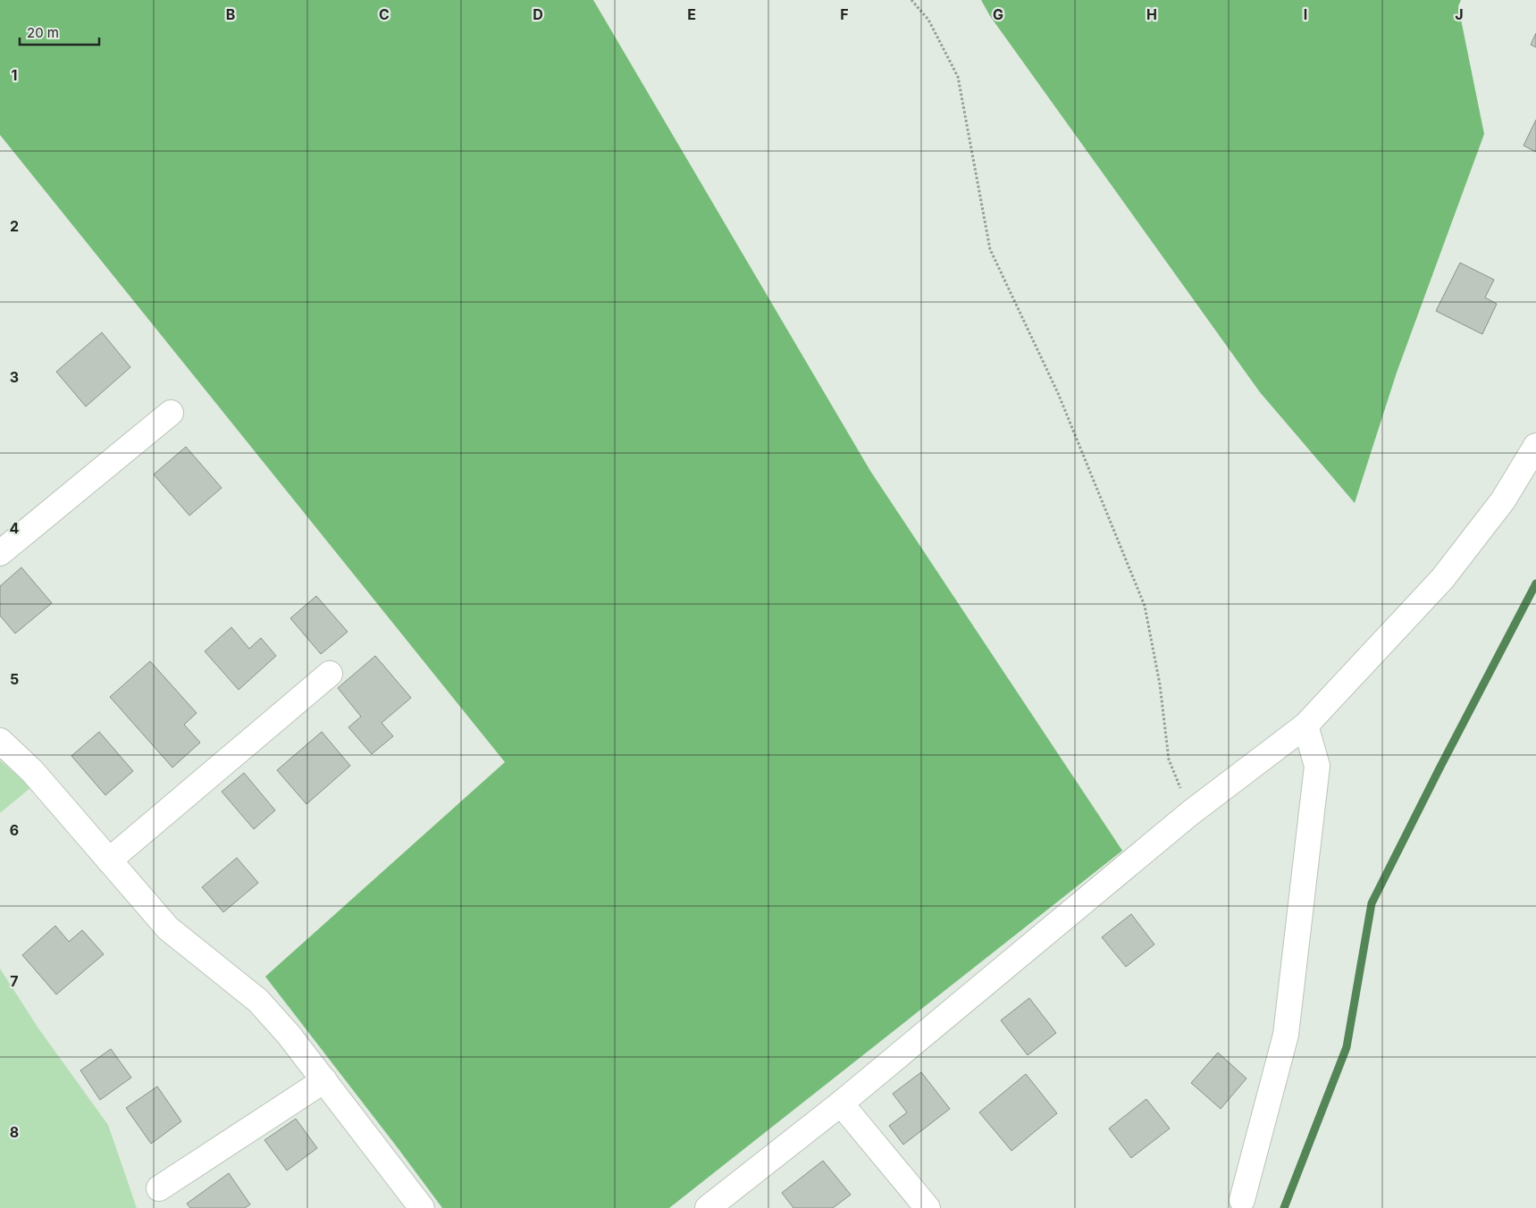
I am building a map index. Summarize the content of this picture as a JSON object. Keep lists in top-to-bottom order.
{
  "scale_bar": "20 m",
  "grid": {
    "columns": [
      "B",
      "C",
      "D",
      "E",
      "F",
      "G",
      "H",
      "I",
      "J"
    ],
    "rows": [
      "1",
      "2",
      "3",
      "4",
      "5",
      "6",
      "7",
      "8"
    ]
  }
}
